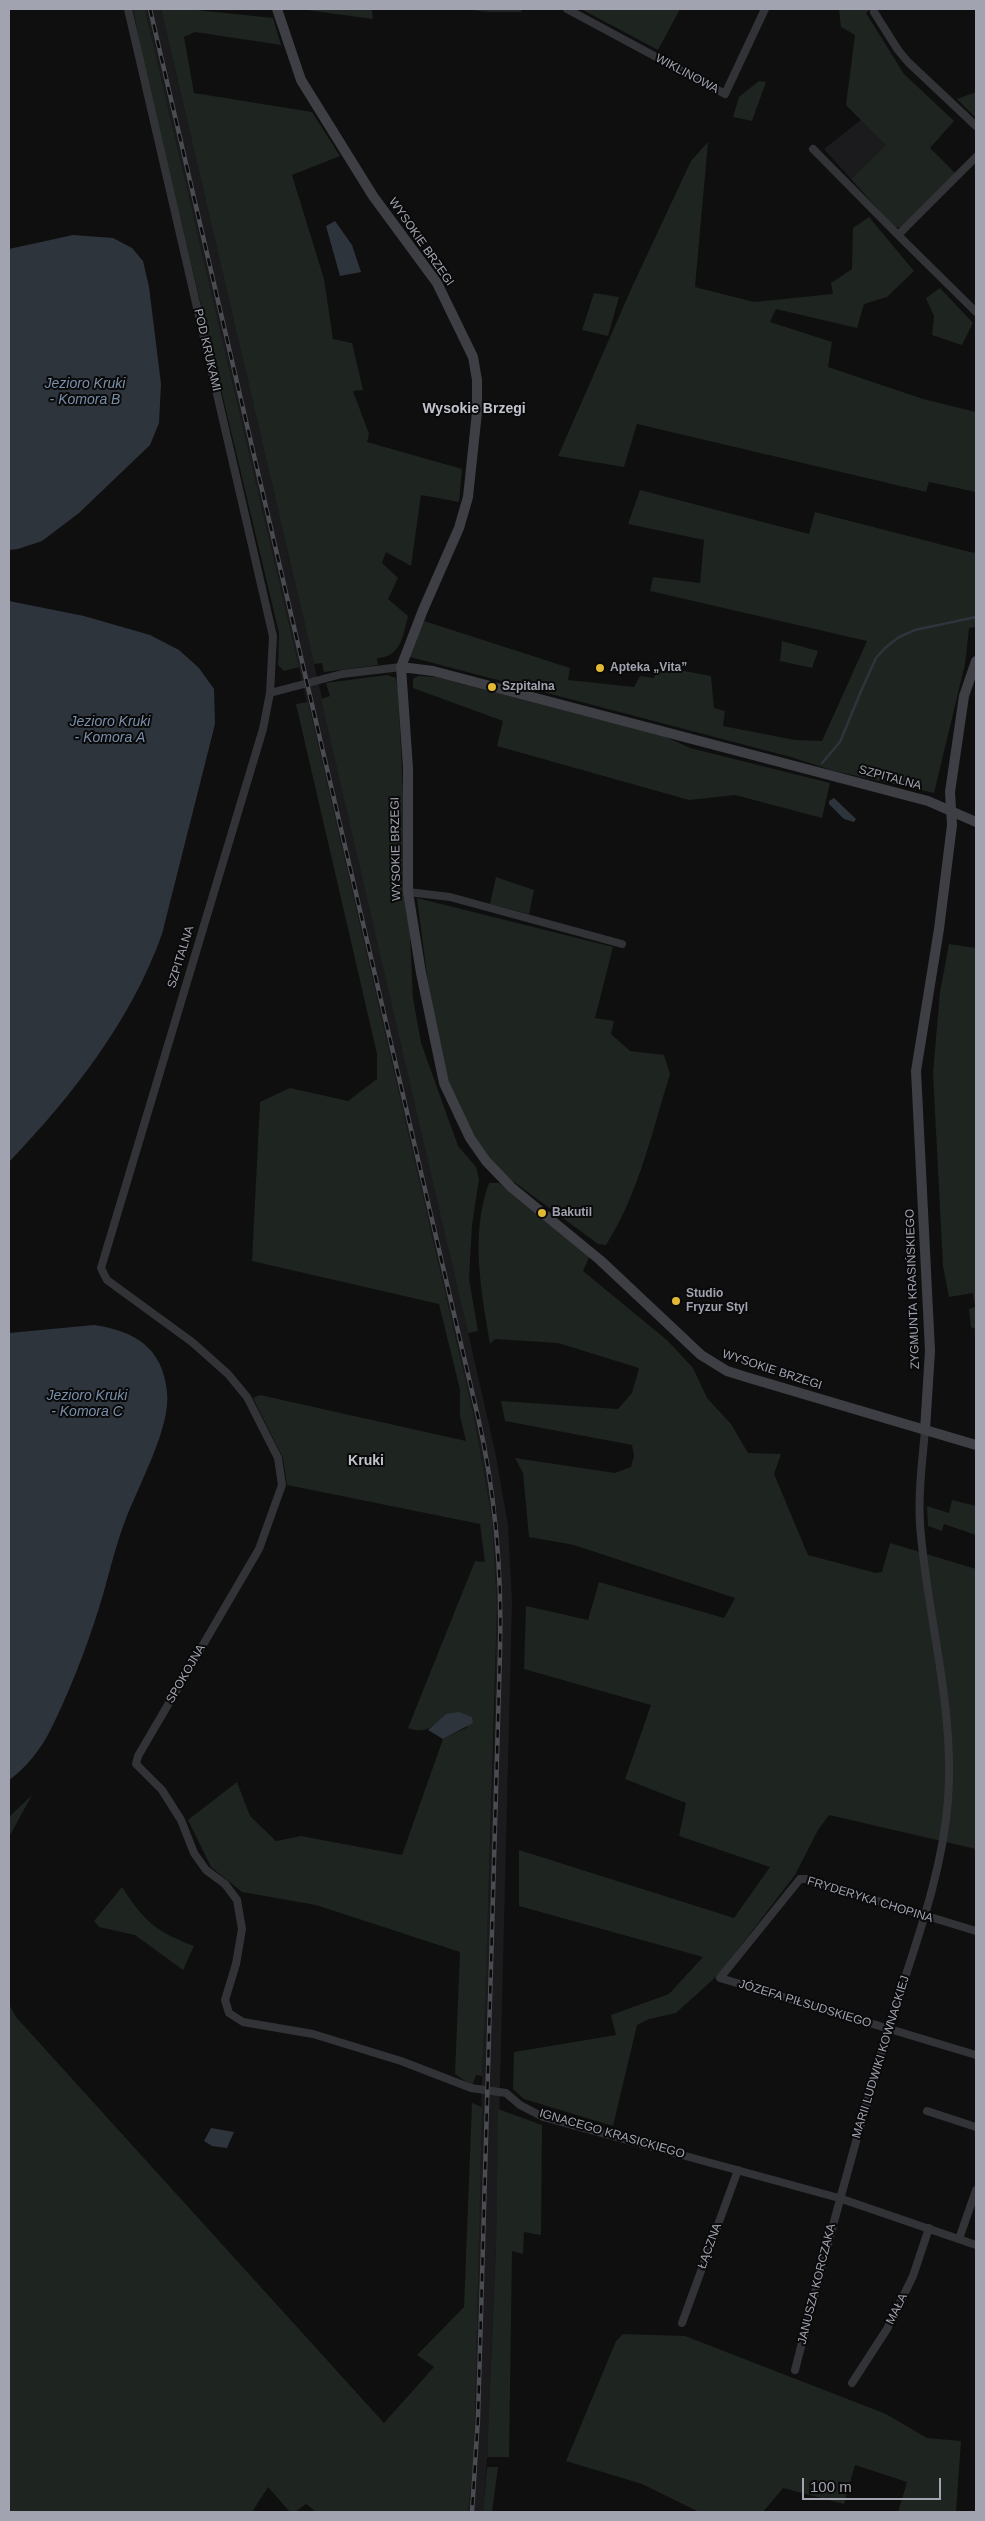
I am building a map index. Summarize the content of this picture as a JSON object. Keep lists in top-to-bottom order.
{
  "streets": {
    "street": [
      "WIKLINOWA",
      "WYSOKIE BRZEGI",
      "POD KRUKAMI",
      "SZPITALNA",
      "ZYGMUNTA KRASIŃSKIEGO",
      "SPOKOJNA",
      "FRYDERYKA CHOPINA",
      "JÓZEFA PIŁSUDSKIEGO",
      "MARII LUDWIKI KOWNACKIEJ",
      "IGNACEGO KRASICKIEGO",
      "ŁĄCZNA",
      "JANUSZA KORCZAKA",
      "MAŁA"
    ]
  },
  "crossings": [
    ["WYSOKIE BRZEGI", "SZPITALNA"],
    ["WYSOKIE BRZEGI", "ZYGMUNTA KRASIŃSKIEGO"],
    ["POD KRUKAMI", "SZPITALNA"],
    ["SZPITALNA", "ZYGMUNTA KRASIŃSKIEGO"],
    ["SZPITALNA", "SPOKOJNA"],
    ["ZYGMUNTA KRASIŃSKIEGO", "FRYDERYKA CHOPINA"],
    ["ZYGMUNTA KRASIŃSKIEGO", "MARII LUDWIKI KOWNACKIEJ"],
    ["SPOKOJNA", "IGNACEGO KRASICKIEGO"],
    ["FRYDERYKA CHOPINA", "JÓZEFA PIŁSUDSKIEGO"],
    ["FRYDERYKA CHOPINA", "MARII LUDWIKI KOWNACKIEJ"],
    ["JÓZEFA PIŁSUDSKIEGO", "MARII LUDWIKI KOWNACKIEJ"],
    ["MARII LUDWIKI KOWNACKIEJ", "IGNACEGO KRASICKIEGO"],
    ["MARII LUDWIKI KOWNACKIEJ", "JANUSZA KORCZAKA"],
    ["IGNACEGO KRASICKIEGO", "ŁĄCZNA"],
    ["IGNACEGO KRASICKIEGO", "JANUSZA KORCZAKA"],
    ["IGNACEGO KRASICKIEGO", "MAŁA"]
  ],
  "districts": ["Wysokie Brzegi", "Kruki"],
  "water": ["Jezioro Kruki - Komora B", "Jezioro Kruki - Komora A", "Jezioro Kruki - Komora C"],
  "places": [
    "Apteka „Vita”",
    "Szpitalna",
    "Bakutil",
    "Studio Fryzur Styl"
  ],
  "scale_bar": "100 m"
}
